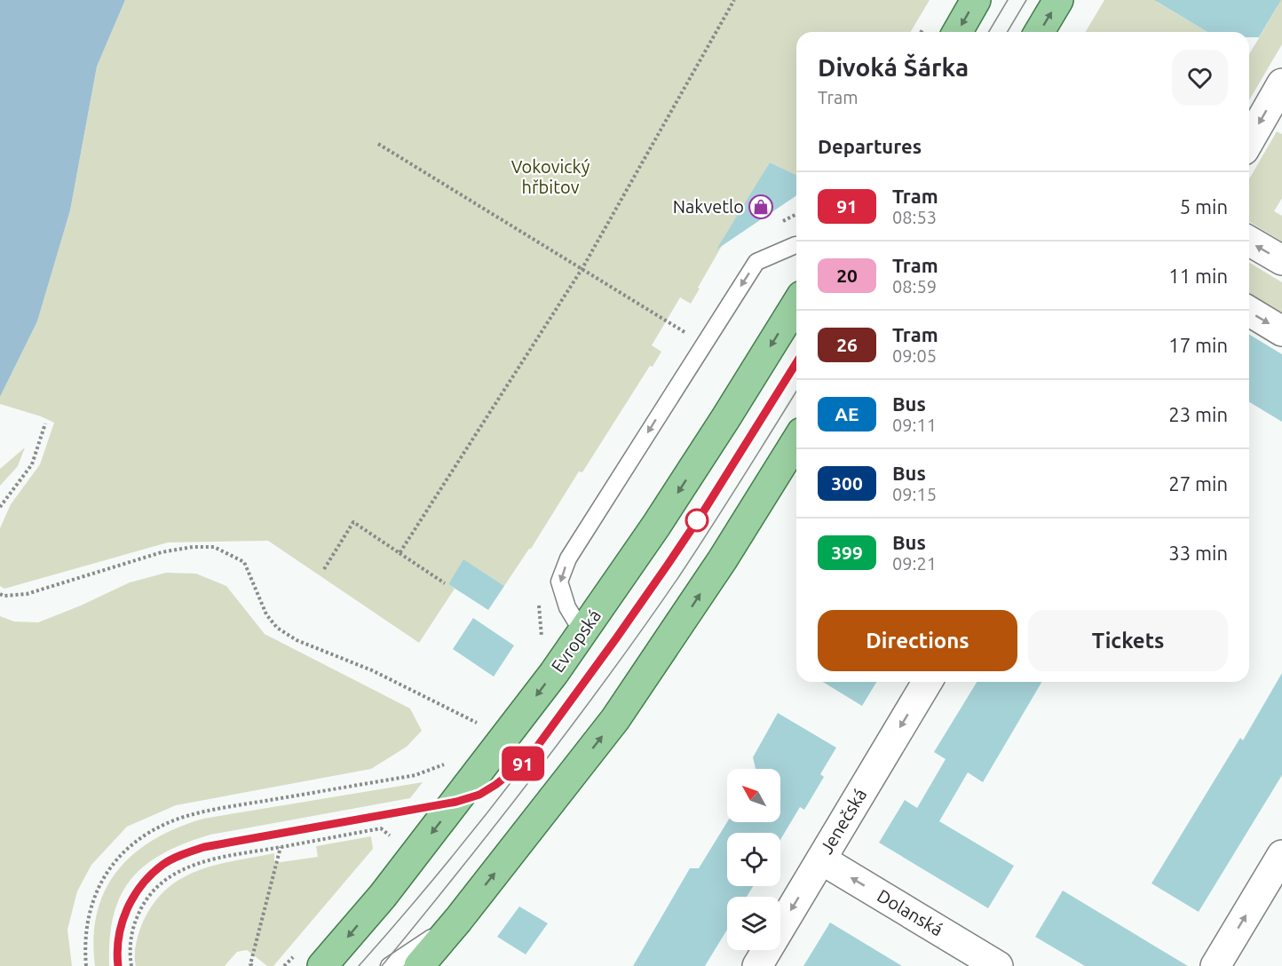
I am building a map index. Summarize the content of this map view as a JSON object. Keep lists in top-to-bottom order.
{
  "streets": {
    "main road": ["Evropská"],
    "street": ["Jenečská", "Dolanská"]
  },
  "crossings": [
    ["Jenečská", "Dolanská"]
  ],
  "one_way": ["Jenečská", "Dolanská"],
  "parks": ["Vokovický hřbitov"],
  "places": {
    "shop": ["Nakvetlo"]
  },
  "lines": ["tram line 91"],
  "north": "top left",
  "page": {
    "on_map": "91",
    "heading": [
      ["Divoká Šárka", "Tram"],
      "Departures"
    ],
    "list": [
      {
        "mark": "91",
        "name": "Tram",
        "note": "08:53",
        "value": "5 min"
      },
      {
        "mark": "20",
        "name": "Tram",
        "note": "08:59",
        "value": "11 min"
      },
      {
        "mark": "26",
        "name": "Tram",
        "note": "09:05",
        "value": "17 min"
      },
      {
        "mark": "AE",
        "name": "Bus",
        "note": "09:11",
        "value": "23 min"
      },
      {
        "mark": "300",
        "name": "Bus",
        "note": "09:15",
        "value": "27 min"
      },
      {
        "mark": "399",
        "name": "Bus",
        "note": "09:21",
        "value": "33 min"
      }
    ],
    "buttons": ["Directions", "Tickets"]
  }
}
